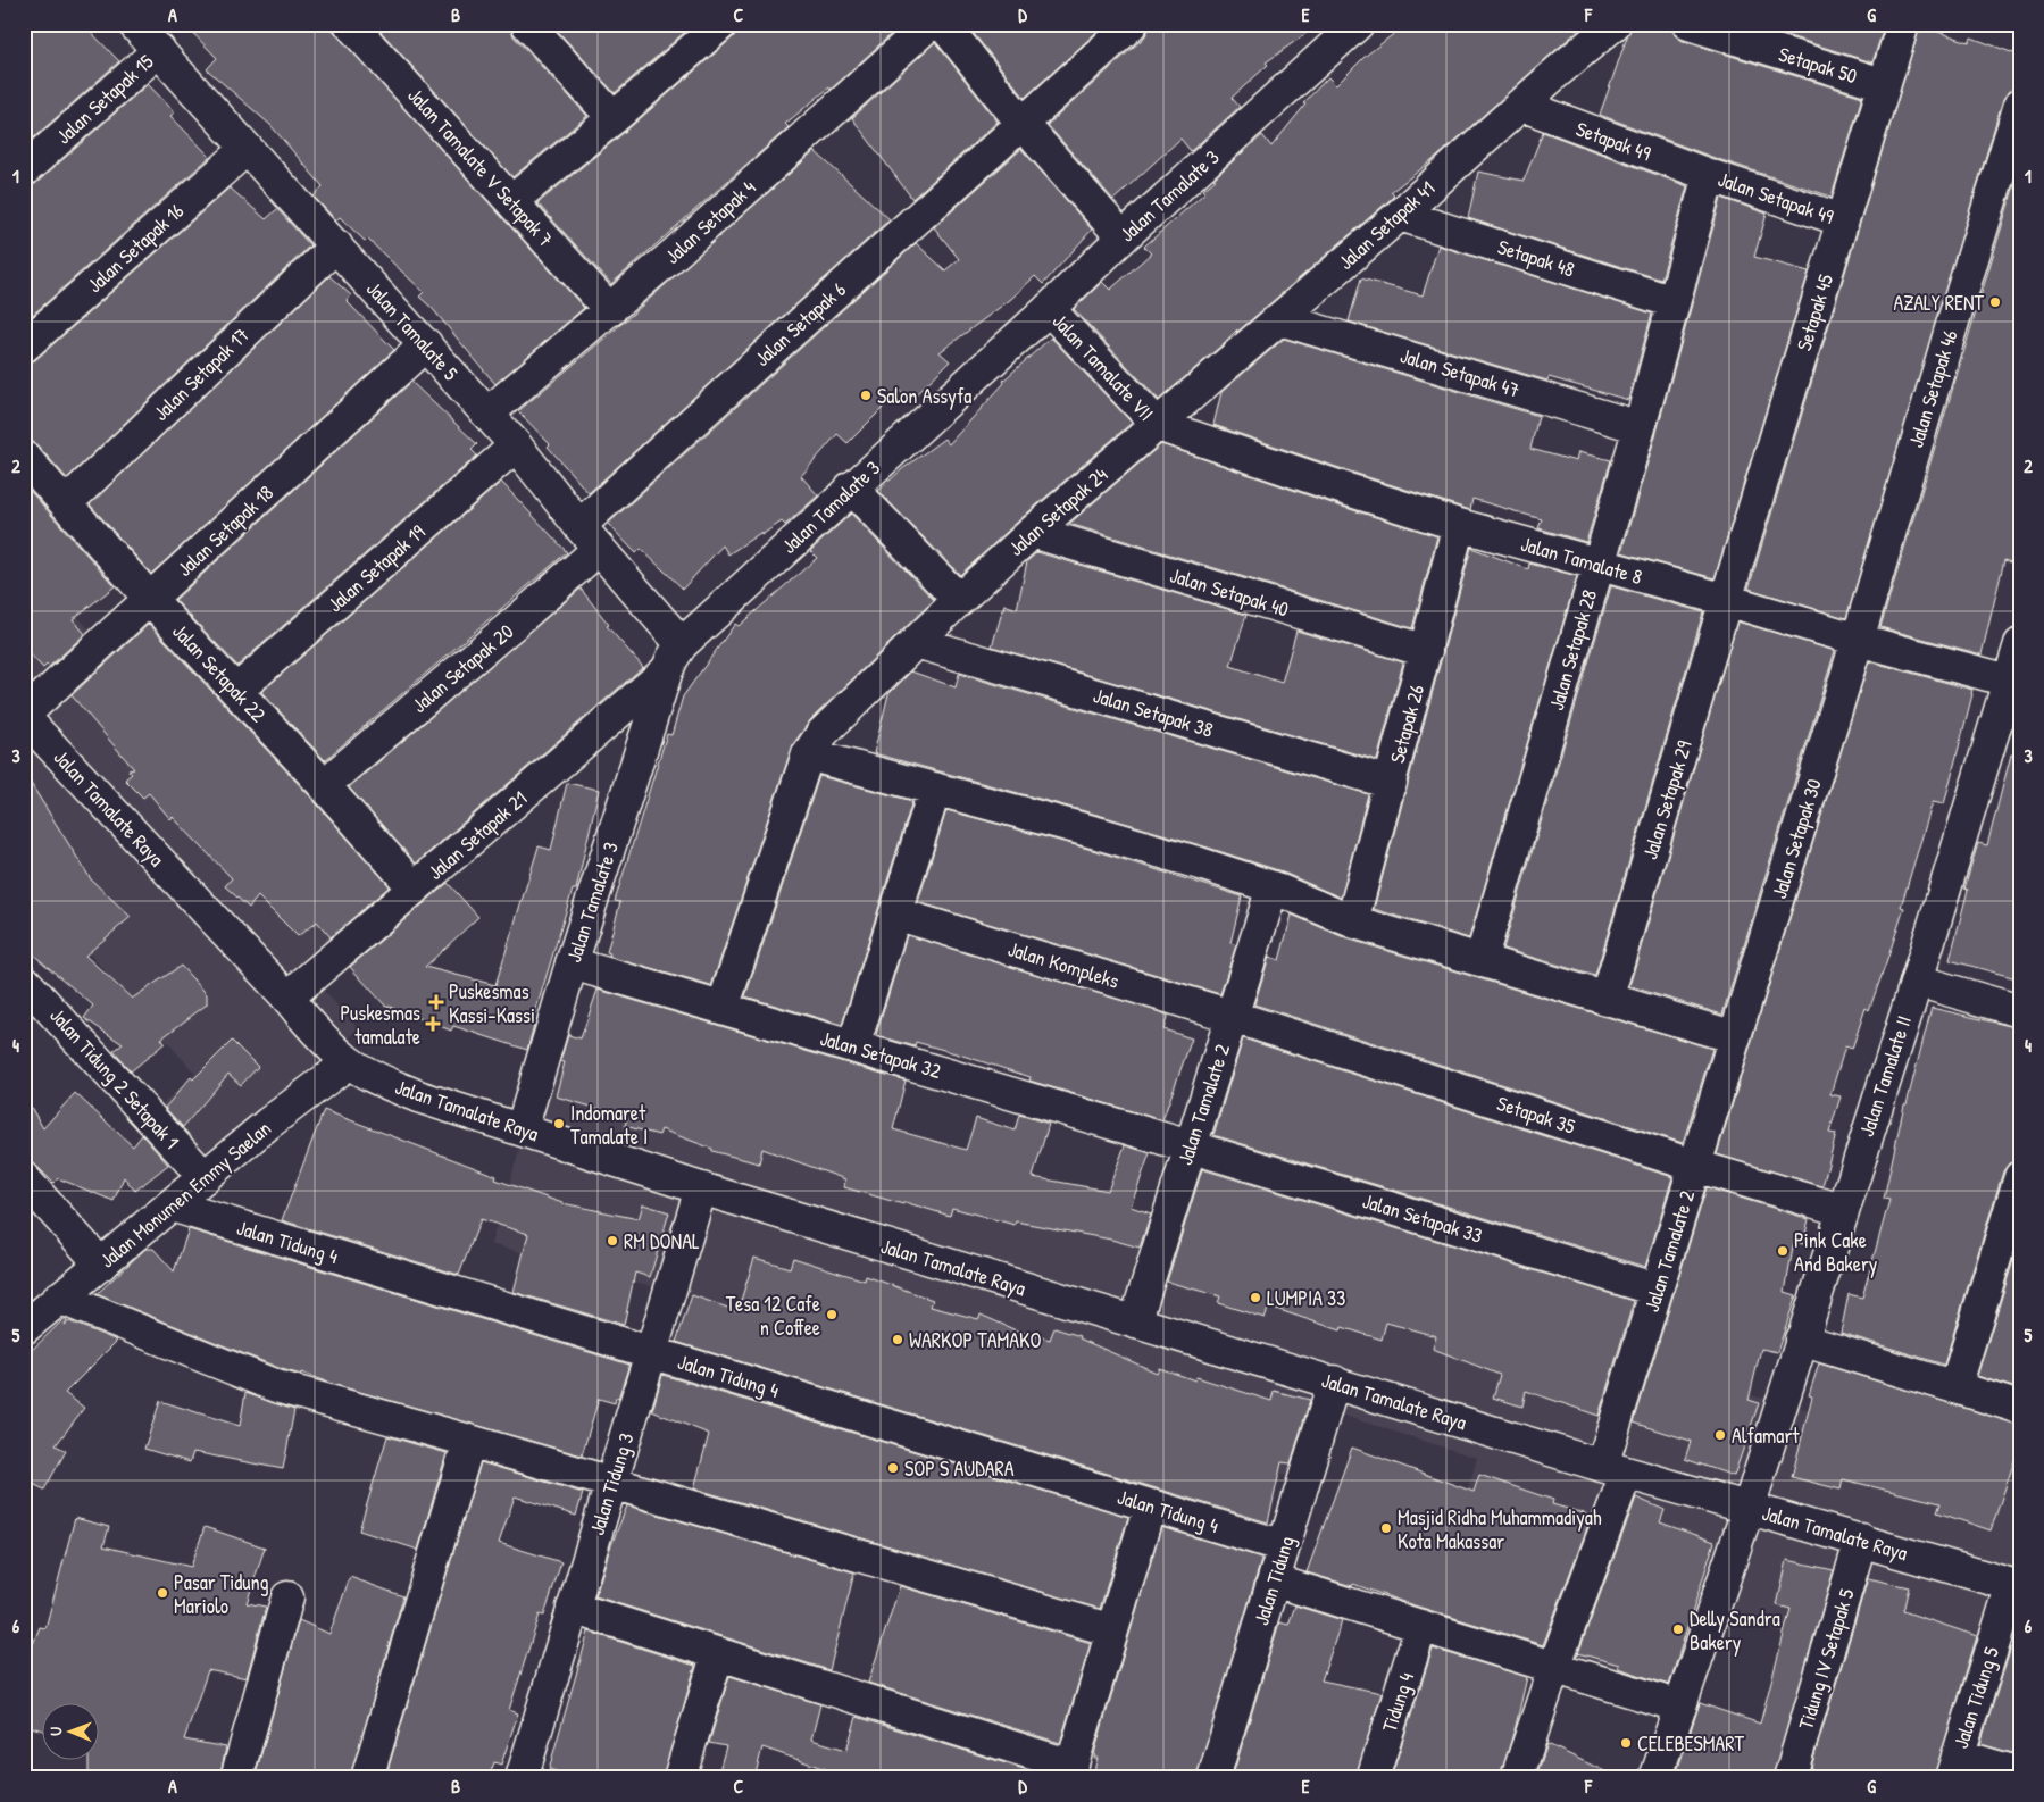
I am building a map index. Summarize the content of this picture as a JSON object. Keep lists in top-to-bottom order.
{
  "streets": {
    "street": [
      "Setapak 50",
      "Jalan Setapak 15",
      "Setapak 49",
      "Jalan Tamalate V Setapak 7",
      "Jalan Tamalate 3",
      "Jalan Setapak 49",
      "Jalan Setapak 4",
      "Jalan Setapak 41",
      "Jalan Setapak 16",
      "Setapak 48",
      "Setapak 45",
      "Jalan Setapak 6",
      "Jalan Tamalate 5",
      "Jalan Tamalate VII",
      "Jalan Setapak 47",
      "Jalan Setapak 17",
      "Jalan Setapak 46",
      "Jalan Setapak 24",
      "Jalan Setapak 18",
      "Jalan Tamalate 8",
      "Jalan Setapak 19",
      "Jalan Setapak 40",
      "Jalan Setapak 28",
      "Jalan Setapak 20",
      "Jalan Setapak 22",
      "Jalan Setapak 38",
      "Setapak 26",
      "Jalan Setapak 29",
      "Jalan Tamalate Raya",
      "Jalan Setapak 21",
      "Jalan Setapak 30",
      "Jalan Kompleks",
      "Jalan Setapak 32",
      "Jalan Tamalate II",
      "Jalan Tidung 2 Setapak 1",
      "Jalan Tamalate 2",
      "Setapak 35",
      "Jalan Monumen Emmy Saelan",
      "Jalan Setapak 33",
      "Jalan Tidung 4",
      "Jalan Tidung 3",
      "Jalan Tidung",
      "Tidung IV Setapak 5",
      "Jalan Tidung 5",
      "Tidung 4"
    ]
  },
  "crossings": [
    ["Setapak 50", "Setapak 45"],
    ["Jalan Setapak 15", "Jalan Tamalate 5"],
    ["Setapak 49", "Jalan Setapak 49"],
    ["Setapak 49", "Jalan Setapak 41"],
    ["Setapak 49", "Jalan Setapak 28"],
    ["Jalan Tamalate V Setapak 7", "Jalan Setapak 4"],
    ["Jalan Tamalate 3", "Jalan Tamalate 5"],
    ["Jalan Tamalate 3", "Jalan Tamalate VII"],
    ["Jalan Tamalate 3", "Jalan Tamalate Raya"],
    ["Jalan Tamalate 3", "Jalan Setapak 21"],
    ["Jalan Tamalate 3", "Jalan Setapak 32"],
    ["Jalan Setapak 49", "Setapak 45"],
    ["Jalan Setapak 49", "Jalan Setapak 28"],
    ["Jalan Setapak 4", "Jalan Tamalate 5"],
    ["Jalan Setapak 41", "Setapak 48"],
    ["Jalan Setapak 41", "Jalan Tamalate VII"],
    ["Jalan Setapak 41", "Jalan Setapak 47"],
    ["Jalan Setapak 41", "Jalan Setapak 24"],
    ["Jalan Setapak 41", "Jalan Tamalate 8"],
    ["Jalan Setapak 16", "Jalan Tamalate 5"],
    ["Setapak 48", "Jalan Setapak 28"],
    ["Setapak 45", "Jalan Tamalate 8"],
    ["Setapak 45", "Jalan Setapak 29"],
    ["Jalan Setapak 6", "Jalan Tamalate 5"],
    ["Jalan Setapak 6", "Jalan Setapak 20"],
    ["Jalan Tamalate 5", "Jalan Setapak 17"],
    ["Jalan Tamalate 5", "Jalan Setapak 18"],
    ["Jalan Tamalate 5", "Jalan Setapak 19"],
    ["Jalan Tamalate 5", "Jalan Setapak 20"],
    ["Jalan Tamalate 5", "Jalan Setapak 21"],
    ["Jalan Tamalate VII", "Jalan Setapak 24"],
    ["Jalan Tamalate VII", "Jalan Tamalate 8"],
    ["Jalan Setapak 47", "Jalan Setapak 28"],
    ["Jalan Setapak 17", "Jalan Setapak 22"],
    ["Jalan Setapak 46", "Jalan Tamalate 8"],
    ["Jalan Setapak 46", "Jalan Setapak 30"],
    ["Jalan Setapak 24", "Jalan Tamalate 8"],
    ["Jalan Setapak 24", "Jalan Setapak 40"],
    ["Jalan Setapak 24", "Jalan Setapak 38"],
    ["Jalan Setapak 24", "Jalan Setapak 32"],
    ["Jalan Setapak 18", "Jalan Setapak 22"],
    ["Jalan Setapak 18", "Jalan Tamalate Raya"],
    ["Jalan Tamalate 8", "Jalan Setapak 28"],
    ["Jalan Tamalate 8", "Setapak 26"],
    ["Jalan Tamalate 8", "Jalan Setapak 29"],
    ["Jalan Tamalate 8", "Jalan Setapak 30"],
    ["Jalan Tamalate 8", "Jalan Tamalate II"],
    ["Jalan Setapak 19", "Jalan Setapak 22"],
    ["Jalan Setapak 40", "Setapak 26"],
    ["Jalan Setapak 20", "Jalan Setapak 22"],
    ["Jalan Setapak 22", "Jalan Setapak 21"],
    ["Jalan Setapak 38", "Setapak 26"],
    ["Jalan Tamalate Raya", "Jalan Setapak 21"],
    ["Jalan Tamalate Raya", "Jalan Tamalate II"],
    ["Jalan Tamalate Raya", "Jalan Tamalate 2"],
    ["Jalan Tamalate Raya", "Jalan Monumen Emmy Saelan"],
    ["Jalan Tamalate Raya", "Jalan Tidung 3"],
    ["Jalan Tamalate Raya", "Jalan Tidung"],
    ["Jalan Tamalate Raya", "Tidung IV Setapak 5"],
    ["Jalan Tamalate Raya", "Jalan Tidung 5"],
    ["Jalan Setapak 30", "Jalan Tamalate 2"],
    ["Jalan Kompleks", "Jalan Tamalate 2"],
    ["Jalan Kompleks", "Setapak 35"],
    ["Jalan Setapak 32", "Jalan Tamalate 2"],
    ["Jalan Setapak 32", "Jalan Setapak 33"],
    ["Jalan Tamalate II", "Setapak 35"],
    ["Jalan Tidung 2 Setapak 1", "Jalan Monumen Emmy Saelan"],
    ["Jalan Tamalate 2", "Setapak 35"],
    ["Jalan Tamalate 2", "Jalan Setapak 33"],
    ["Jalan Monumen Emmy Saelan", "Jalan Tidung 4"],
    ["Jalan Tidung 4", "Jalan Tidung 3"],
    ["Jalan Tidung 4", "Jalan Tidung"]
  ],
  "places": {
    "other": [
      "AZALY RENT",
      "Salon Assyfa",
      "Indomaret Tamalate I",
      "RM DONAL",
      "Pink Cake And Bakery",
      "LUMPIA 33",
      "Tesa 12 Cafe n Coffee",
      "WARKOP TAMAKO",
      "Alfamart",
      "SOP S AUDARA",
      "Masjid Ridha Muhammadiyah Kota Makassar",
      "Pasar Tidung Mariolo",
      "Delly Sandra Bakery",
      "CELEBESMART"
    ],
    "health": ["Puskesmas Kassi-Kassi", "Puskesmas tamalate"]
  },
  "north": "left",
  "grid": {
    "columns": [
      "A",
      "B",
      "C",
      "D",
      "E",
      "F",
      "G"
    ],
    "rows": [
      "1",
      "2",
      "3",
      "4",
      "5",
      "6"
    ]
  }
}
